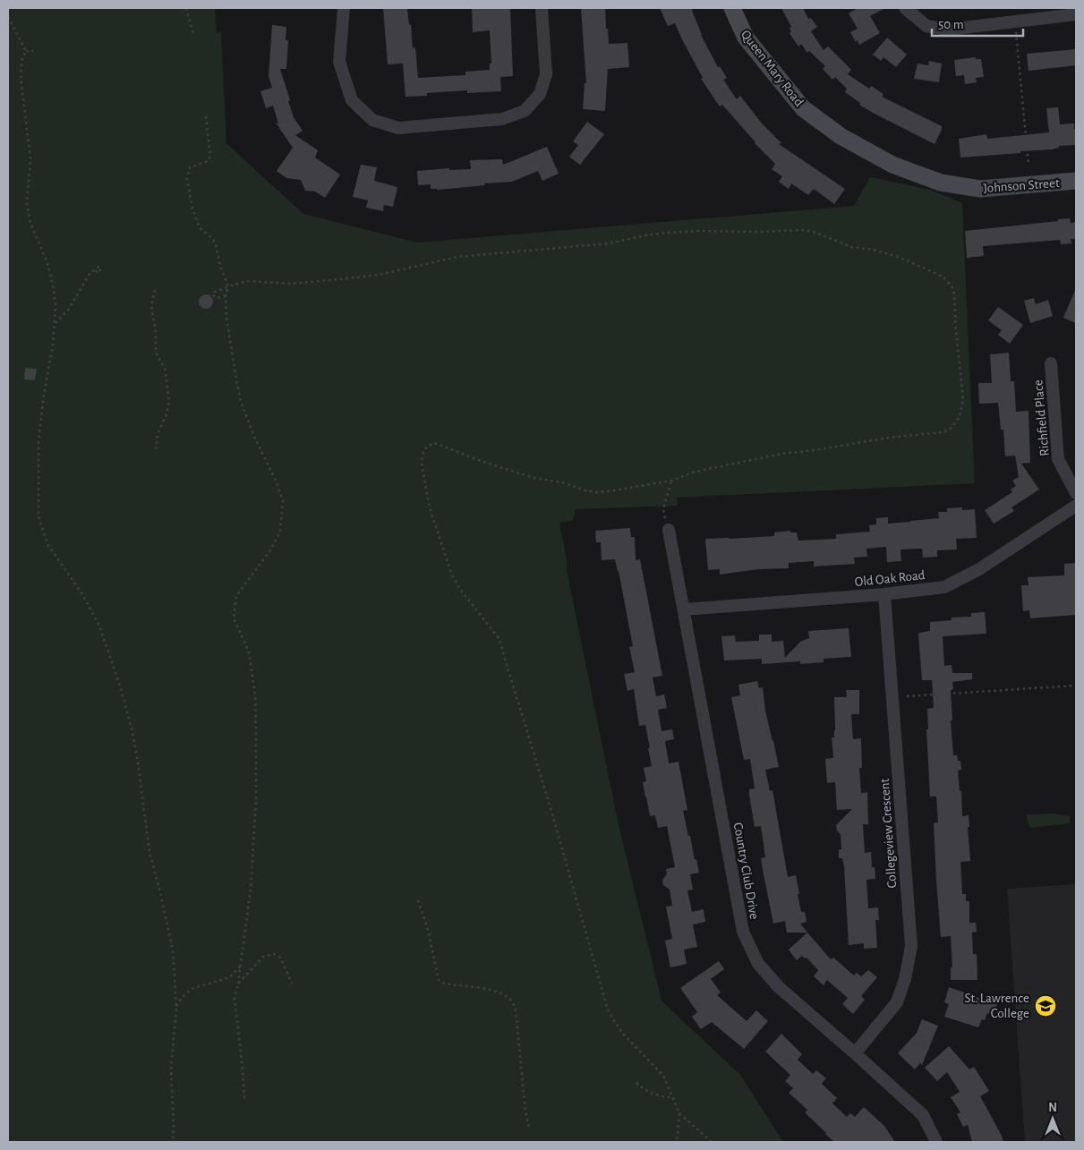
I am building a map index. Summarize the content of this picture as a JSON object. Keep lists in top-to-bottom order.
{
  "streets": {
    "street": [
      "Queen Mary Road",
      "Johnson Street",
      "Richfield Place",
      "Old Oak Road",
      "Collegeview Crescent",
      "Country Club Drive"
    ]
  },
  "crossings": [
    ["Queen Mary Road", "Johnson Street"],
    ["Old Oak Road", "Collegeview Crescent"],
    ["Old Oak Road", "Country Club Drive"],
    ["Collegeview Crescent", "Country Club Drive"]
  ],
  "places": {
    "school or university": ["St. Lawrence College"]
  },
  "scale_bar": "50 m",
  "north": "top"
}
